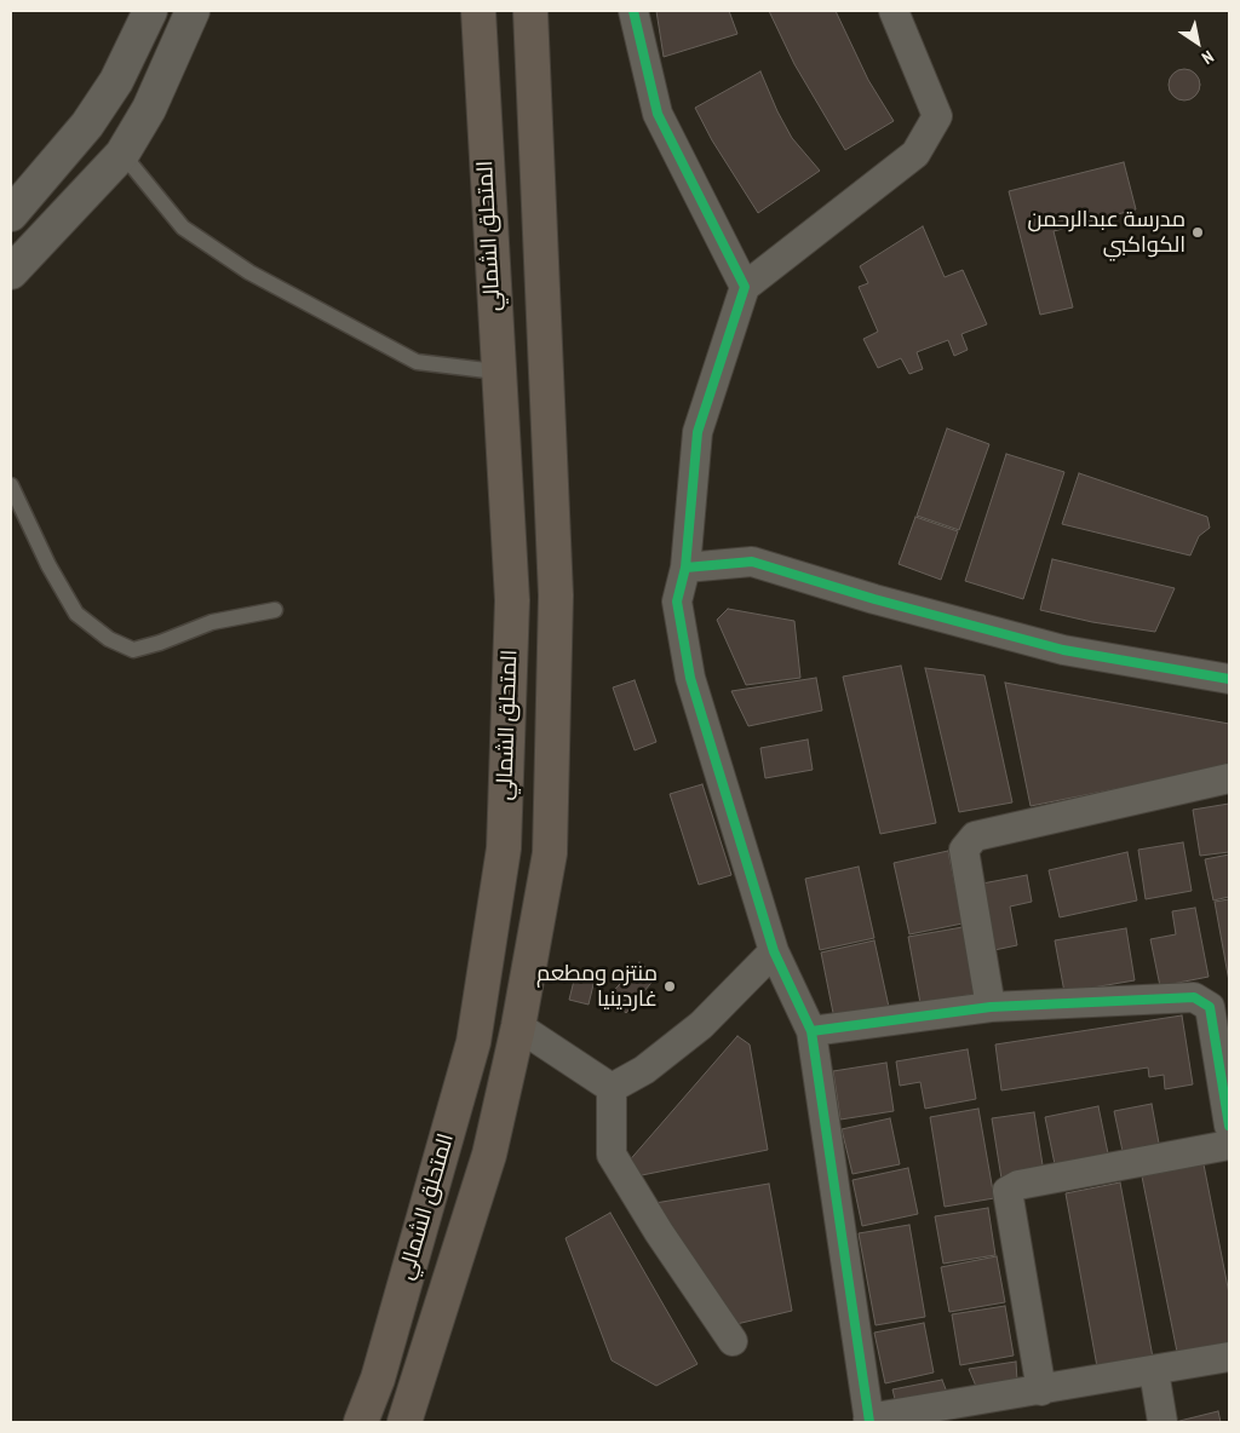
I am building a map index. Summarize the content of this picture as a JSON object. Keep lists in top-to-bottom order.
{
  "streets": {
    "highway": ["المتحلق الشمالي"]
  },
  "places": ["مدرسة عبدالرحمن الكواكبي", "منتزه ومطعم غاردينيا"],
  "north": "bottom right"
}
